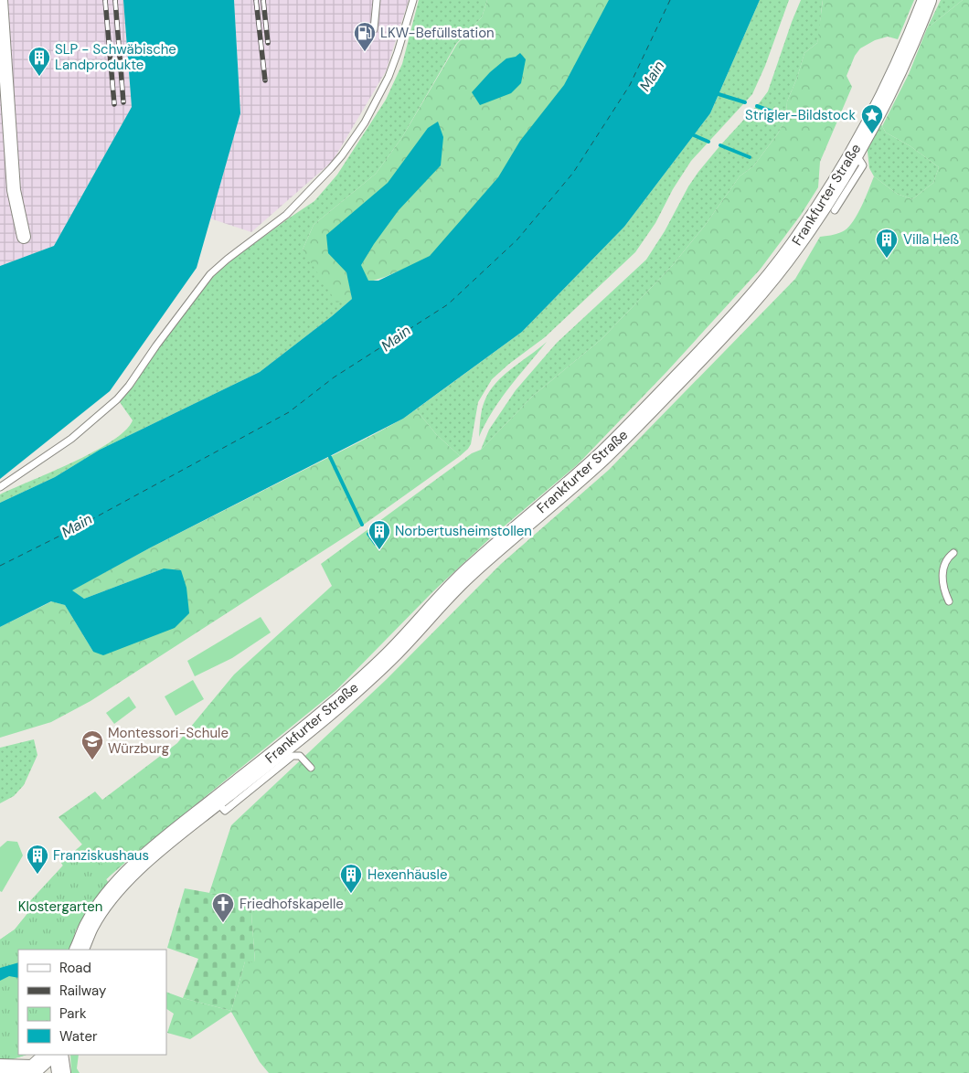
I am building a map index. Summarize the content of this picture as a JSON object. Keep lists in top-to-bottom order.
{
  "streets": {
    "main road": ["Frankfurter Straße"]
  },
  "water": ["Main"],
  "parks": ["Klostergarten"],
  "places": {
    "fuel station": ["LKW-Befüllstation"],
    "building": [
      "SLP - Schwäbische Landprodukte",
      "Villa Heß",
      "Norbertusheimstollen",
      "Franziskushaus",
      "Hexenhäusle"
    ],
    "place": ["Strigler-Bildstock"],
    "school or university": ["Montessori-Schule Würzburg"],
    "church": ["Friedhofskapelle"]
  },
  "legend": [
    "Road",
    "Railway",
    "Park",
    "Water"
  ]
}
